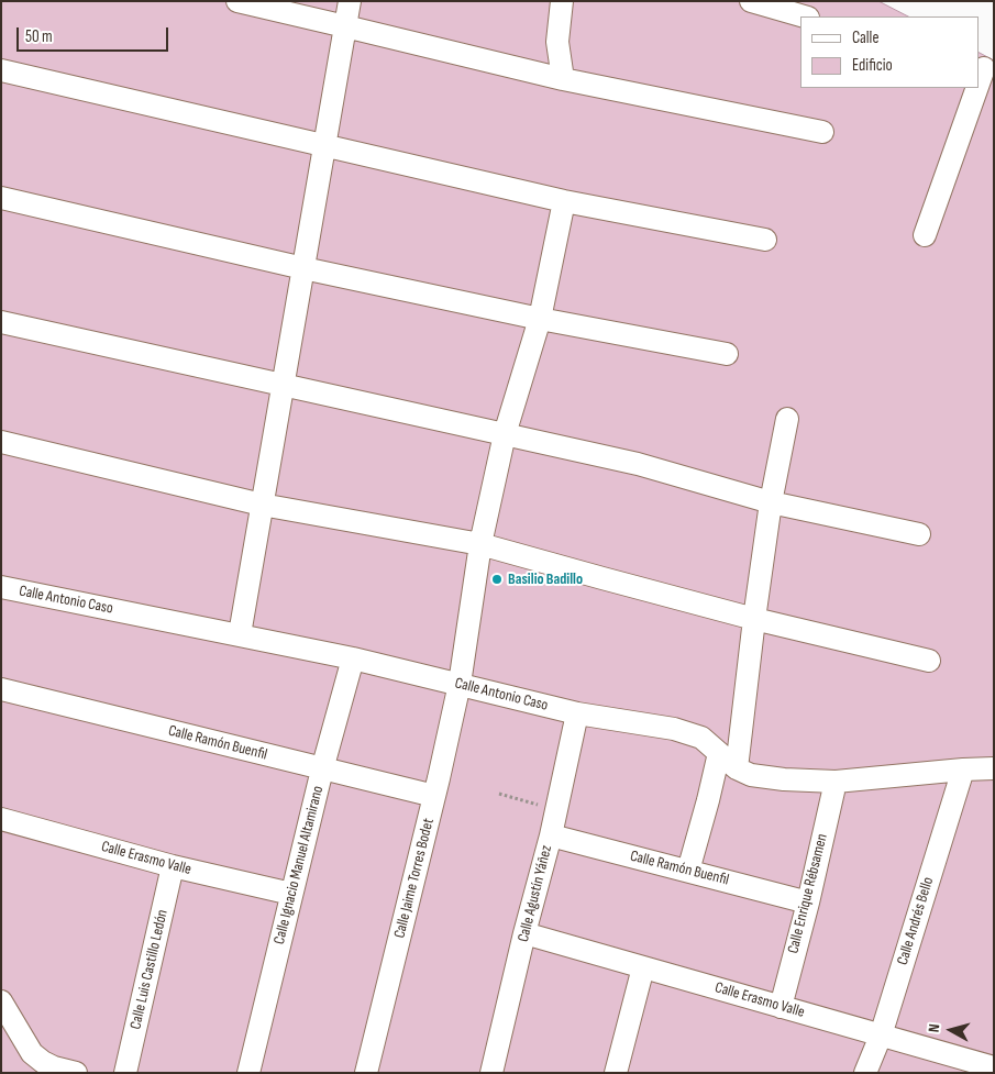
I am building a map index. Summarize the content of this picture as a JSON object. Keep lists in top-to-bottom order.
{
  "streets": {
    "street": [
      "Calle Antonio Caso",
      "Calle Ramón Buenfil",
      "Calle Erasmo Valle",
      "Calle Ignacio Manuel Altamirano",
      "Calle Jaime Torres Bodet",
      "Calle Agustín Yáñez",
      "Calle Enrique Rébsamen",
      "Calle Andrés Bello",
      "Calle Luis Castillo Ledón"
    ]
  },
  "crossings": [
    ["Calle Antonio Caso", "Calle Ignacio Manuel Altamirano"],
    ["Calle Antonio Caso", "Calle Jaime Torres Bodet"],
    ["Calle Antonio Caso", "Calle Agustín Yáñez"],
    ["Calle Antonio Caso", "Calle Enrique Rébsamen"],
    ["Calle Antonio Caso", "Calle Andrés Bello"],
    ["Calle Ramón Buenfil", "Calle Ignacio Manuel Altamirano"],
    ["Calle Ramón Buenfil", "Calle Jaime Torres Bodet"],
    ["Calle Ramón Buenfil", "Calle Agustín Yáñez"],
    ["Calle Ramón Buenfil", "Calle Enrique Rébsamen"],
    ["Calle Erasmo Valle", "Calle Ignacio Manuel Altamirano"],
    ["Calle Erasmo Valle", "Calle Agustín Yáñez"],
    ["Calle Erasmo Valle", "Calle Enrique Rébsamen"],
    ["Calle Erasmo Valle", "Calle Andrés Bello"],
    ["Calle Erasmo Valle", "Calle Luis Castillo Ledón"]
  ],
  "places": ["Basilio Badillo"],
  "legend": ["Calle", "Edificio"],
  "scale_bar": "50 m",
  "north": "left"
}
